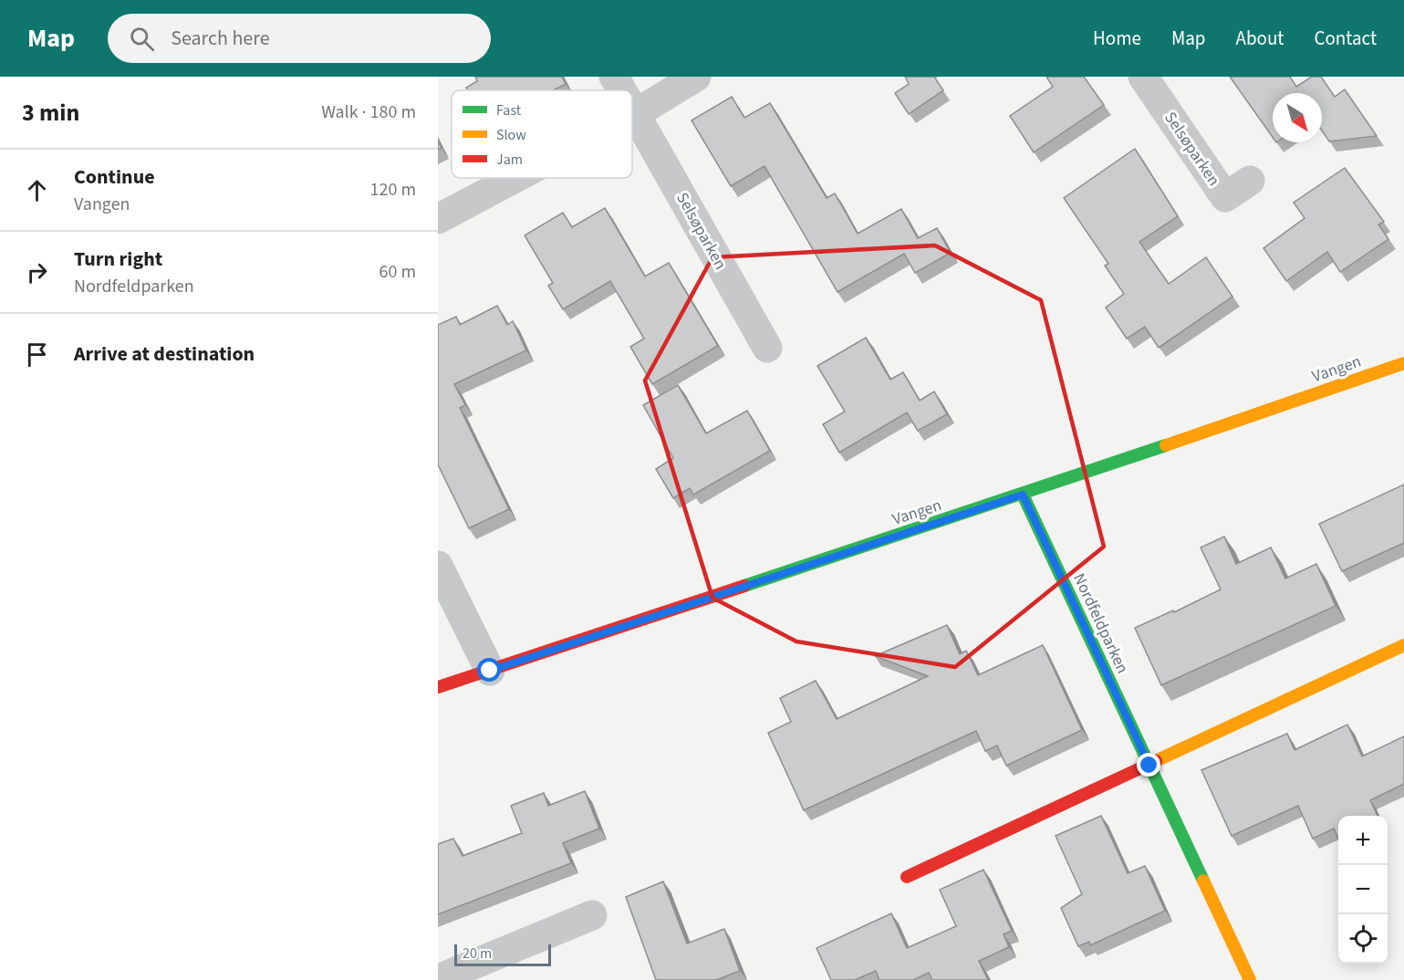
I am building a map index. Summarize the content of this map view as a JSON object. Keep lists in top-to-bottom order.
{
  "streets": {
    "street": ["Selsøparken", "Vangen", "Nordfeldparken"]
  },
  "crossings": [
    ["Vangen", "Nordfeldparken"]
  ],
  "legend": ["Fast", "Slow", "Jam"],
  "scale_bar": "20 m",
  "north": "bottom right",
  "page": {
    "header": "Map",
    "search": "Search here",
    "nav": [
      "Home",
      "Map",
      "About",
      "Contact"
    ],
    "heading": ["3 min", "Walk · 180 m"],
    "list": [
      ["Continue", "Vangen", "120 m"],
      ["Turn right", "Nordfeldparken", "60 m"],
      "Arrive at destination"
    ],
    "map_buttons": ["+", "−"],
    "scale": "20 m"
  }
}
